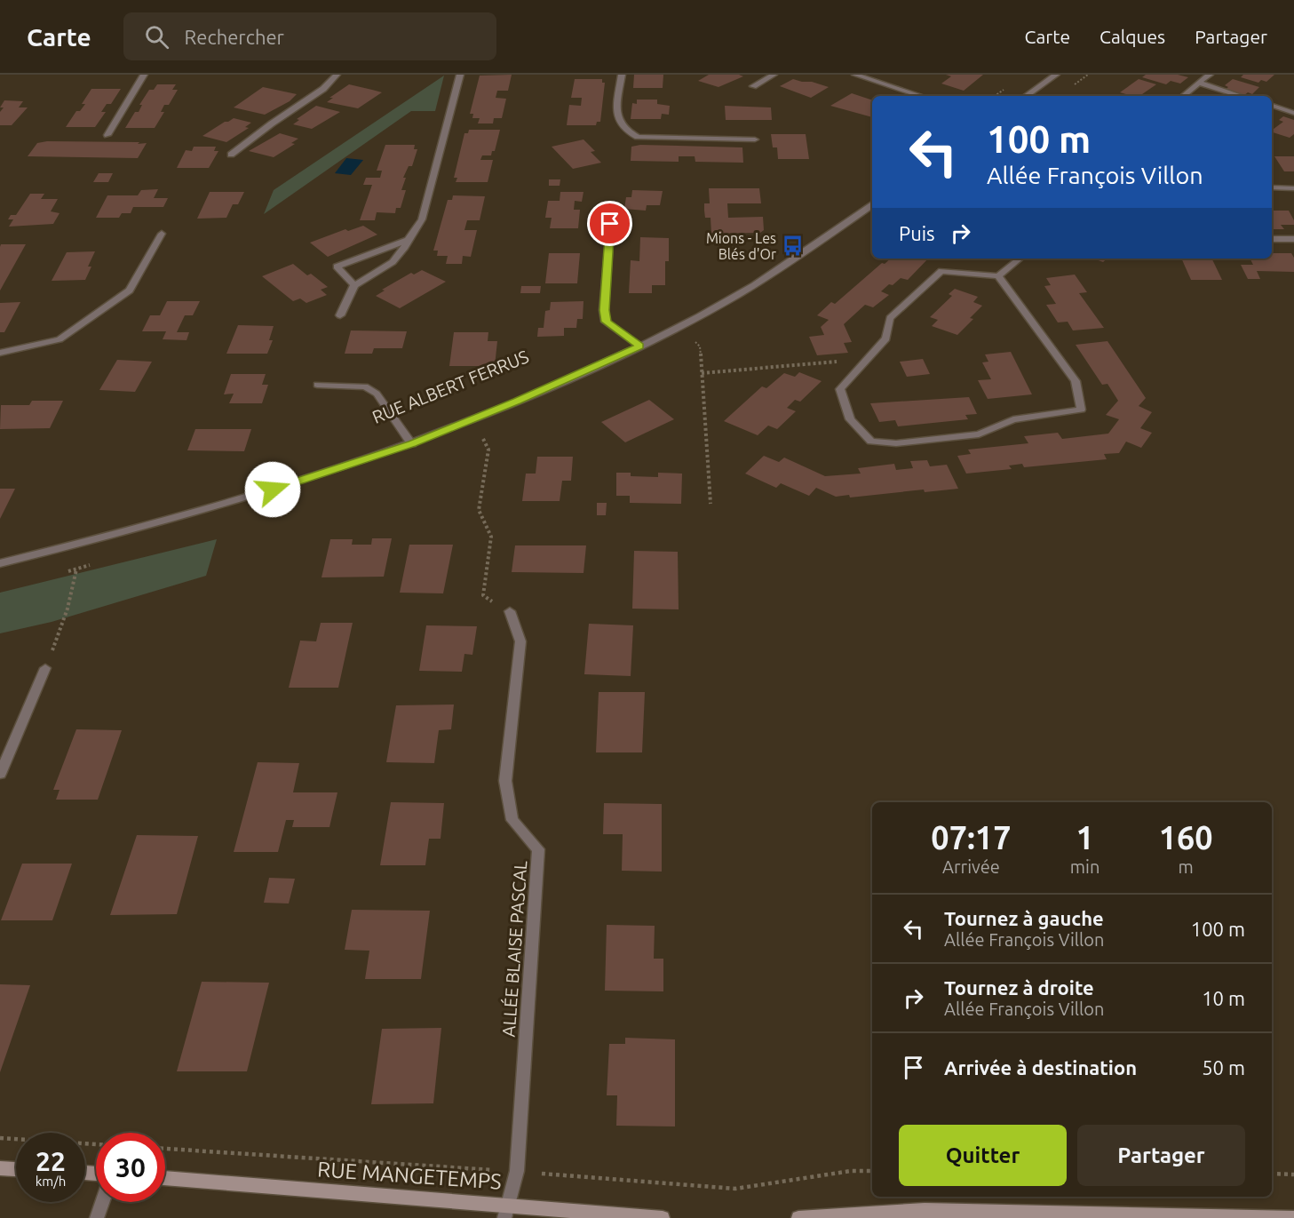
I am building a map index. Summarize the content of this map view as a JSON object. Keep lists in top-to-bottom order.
{
  "streets": {
    "street": ["ALLÉE BLAISE PASCAL", "RUE MANGETEMPS"]
  },
  "crossings": [
    ["ALLÉE BLAISE PASCAL", "RUE MANGETEMPS"]
  ],
  "places": {
    "bus stop": ["Mions - Les Blés d'Or"]
  },
  "page": {
    "header": "Carte",
    "search": "Rechercher",
    "nav": ["Carte", "Calques", "Partager"],
    "turn": ["100 m", "Allée François Villon"],
    "then": "Puis",
    "eta": [
      "07:17",
      "Arrivée",
      "1",
      "min",
      "160",
      "m"
    ],
    "list": [
      {
        "name": "Tournez à gauche",
        "note": "Allée François Villon",
        "value": "100 m"
      },
      {
        "name": "Tournez à droite",
        "note": "Allée François Villon",
        "value": "10 m"
      },
      {
        "name": "Arrivée à destination",
        "value": "50 m"
      }
    ],
    "buttons": ["Quitter", "Partager"],
    "speed": "22 km/h",
    "limit": "30"
  }
}
